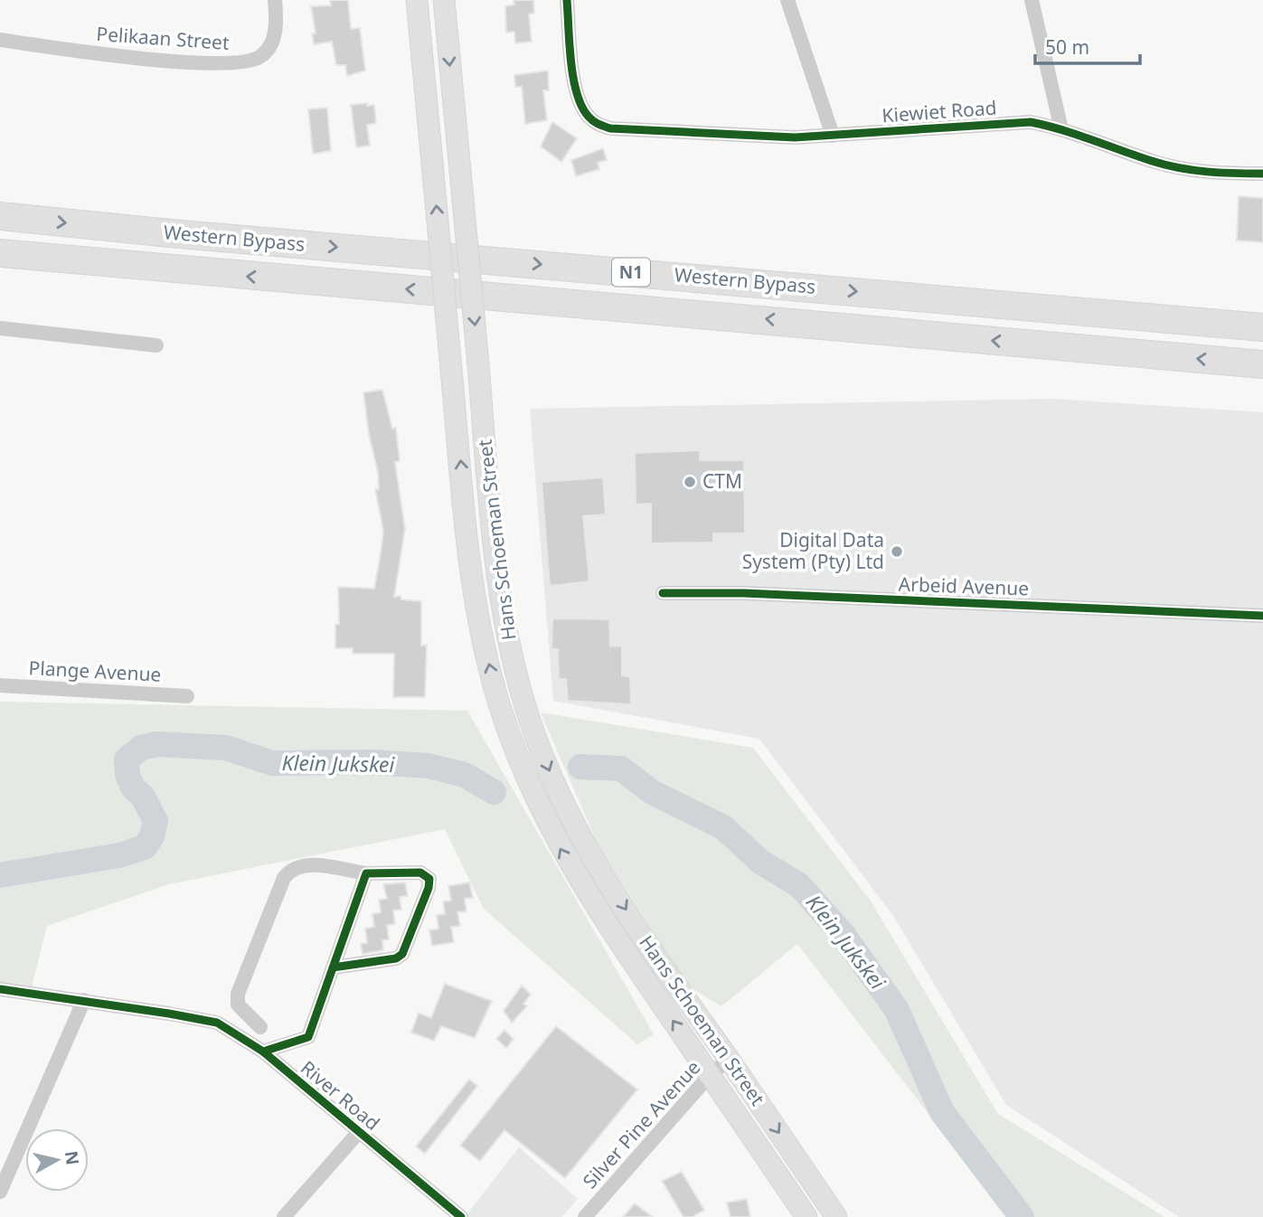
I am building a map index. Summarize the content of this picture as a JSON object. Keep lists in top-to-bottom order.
{
  "streets": {
    "highway": ["Western Bypass", "N1"],
    "main road": ["Hans Schoeman Street"],
    "street": [
      "Pelikaan Street",
      "Kiewiet Road",
      "Arbeid Avenue",
      "Plange Avenue",
      "River Road",
      "Silver Pine Avenue"
    ]
  },
  "crossings": [
    ["Hans Schoeman Street", "Silver Pine Avenue"]
  ],
  "water": ["Klein Jukskei"],
  "places": ["CTM", "Digital Data System (Pty) Ltd"],
  "scale_bar": "50 m",
  "north": "right"
}
